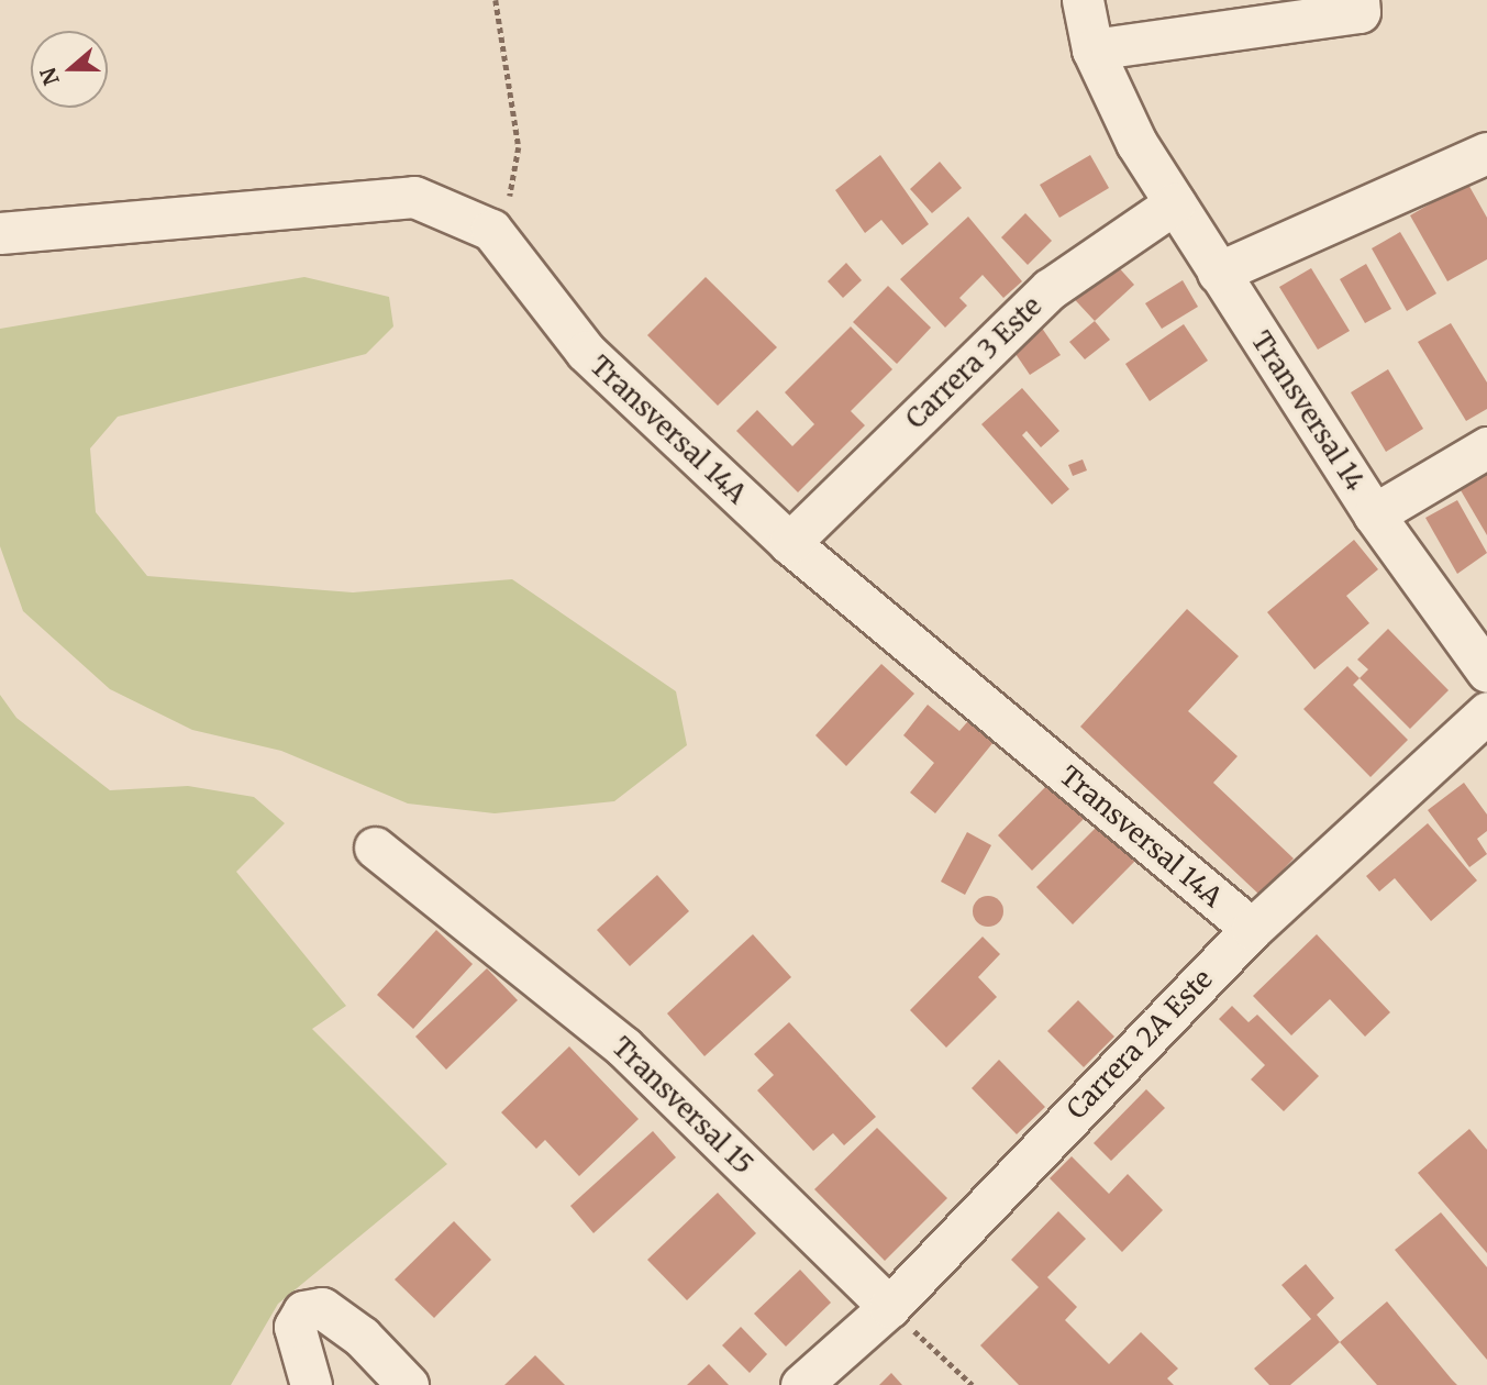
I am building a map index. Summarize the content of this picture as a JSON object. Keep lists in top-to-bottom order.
{
  "streets": {
    "street": [
      "Carrera 3 Este",
      "Transversal 14",
      "Transversal 14A",
      "Carrera 2A Este",
      "Transversal 15"
    ]
  },
  "crossings": [
    ["Carrera 3 Este", "Transversal 14"],
    ["Carrera 3 Este", "Transversal 14A"],
    ["Transversal 14A", "Carrera 2A Este"],
    ["Carrera 2A Este", "Transversal 15"]
  ],
  "north": "left"
}
